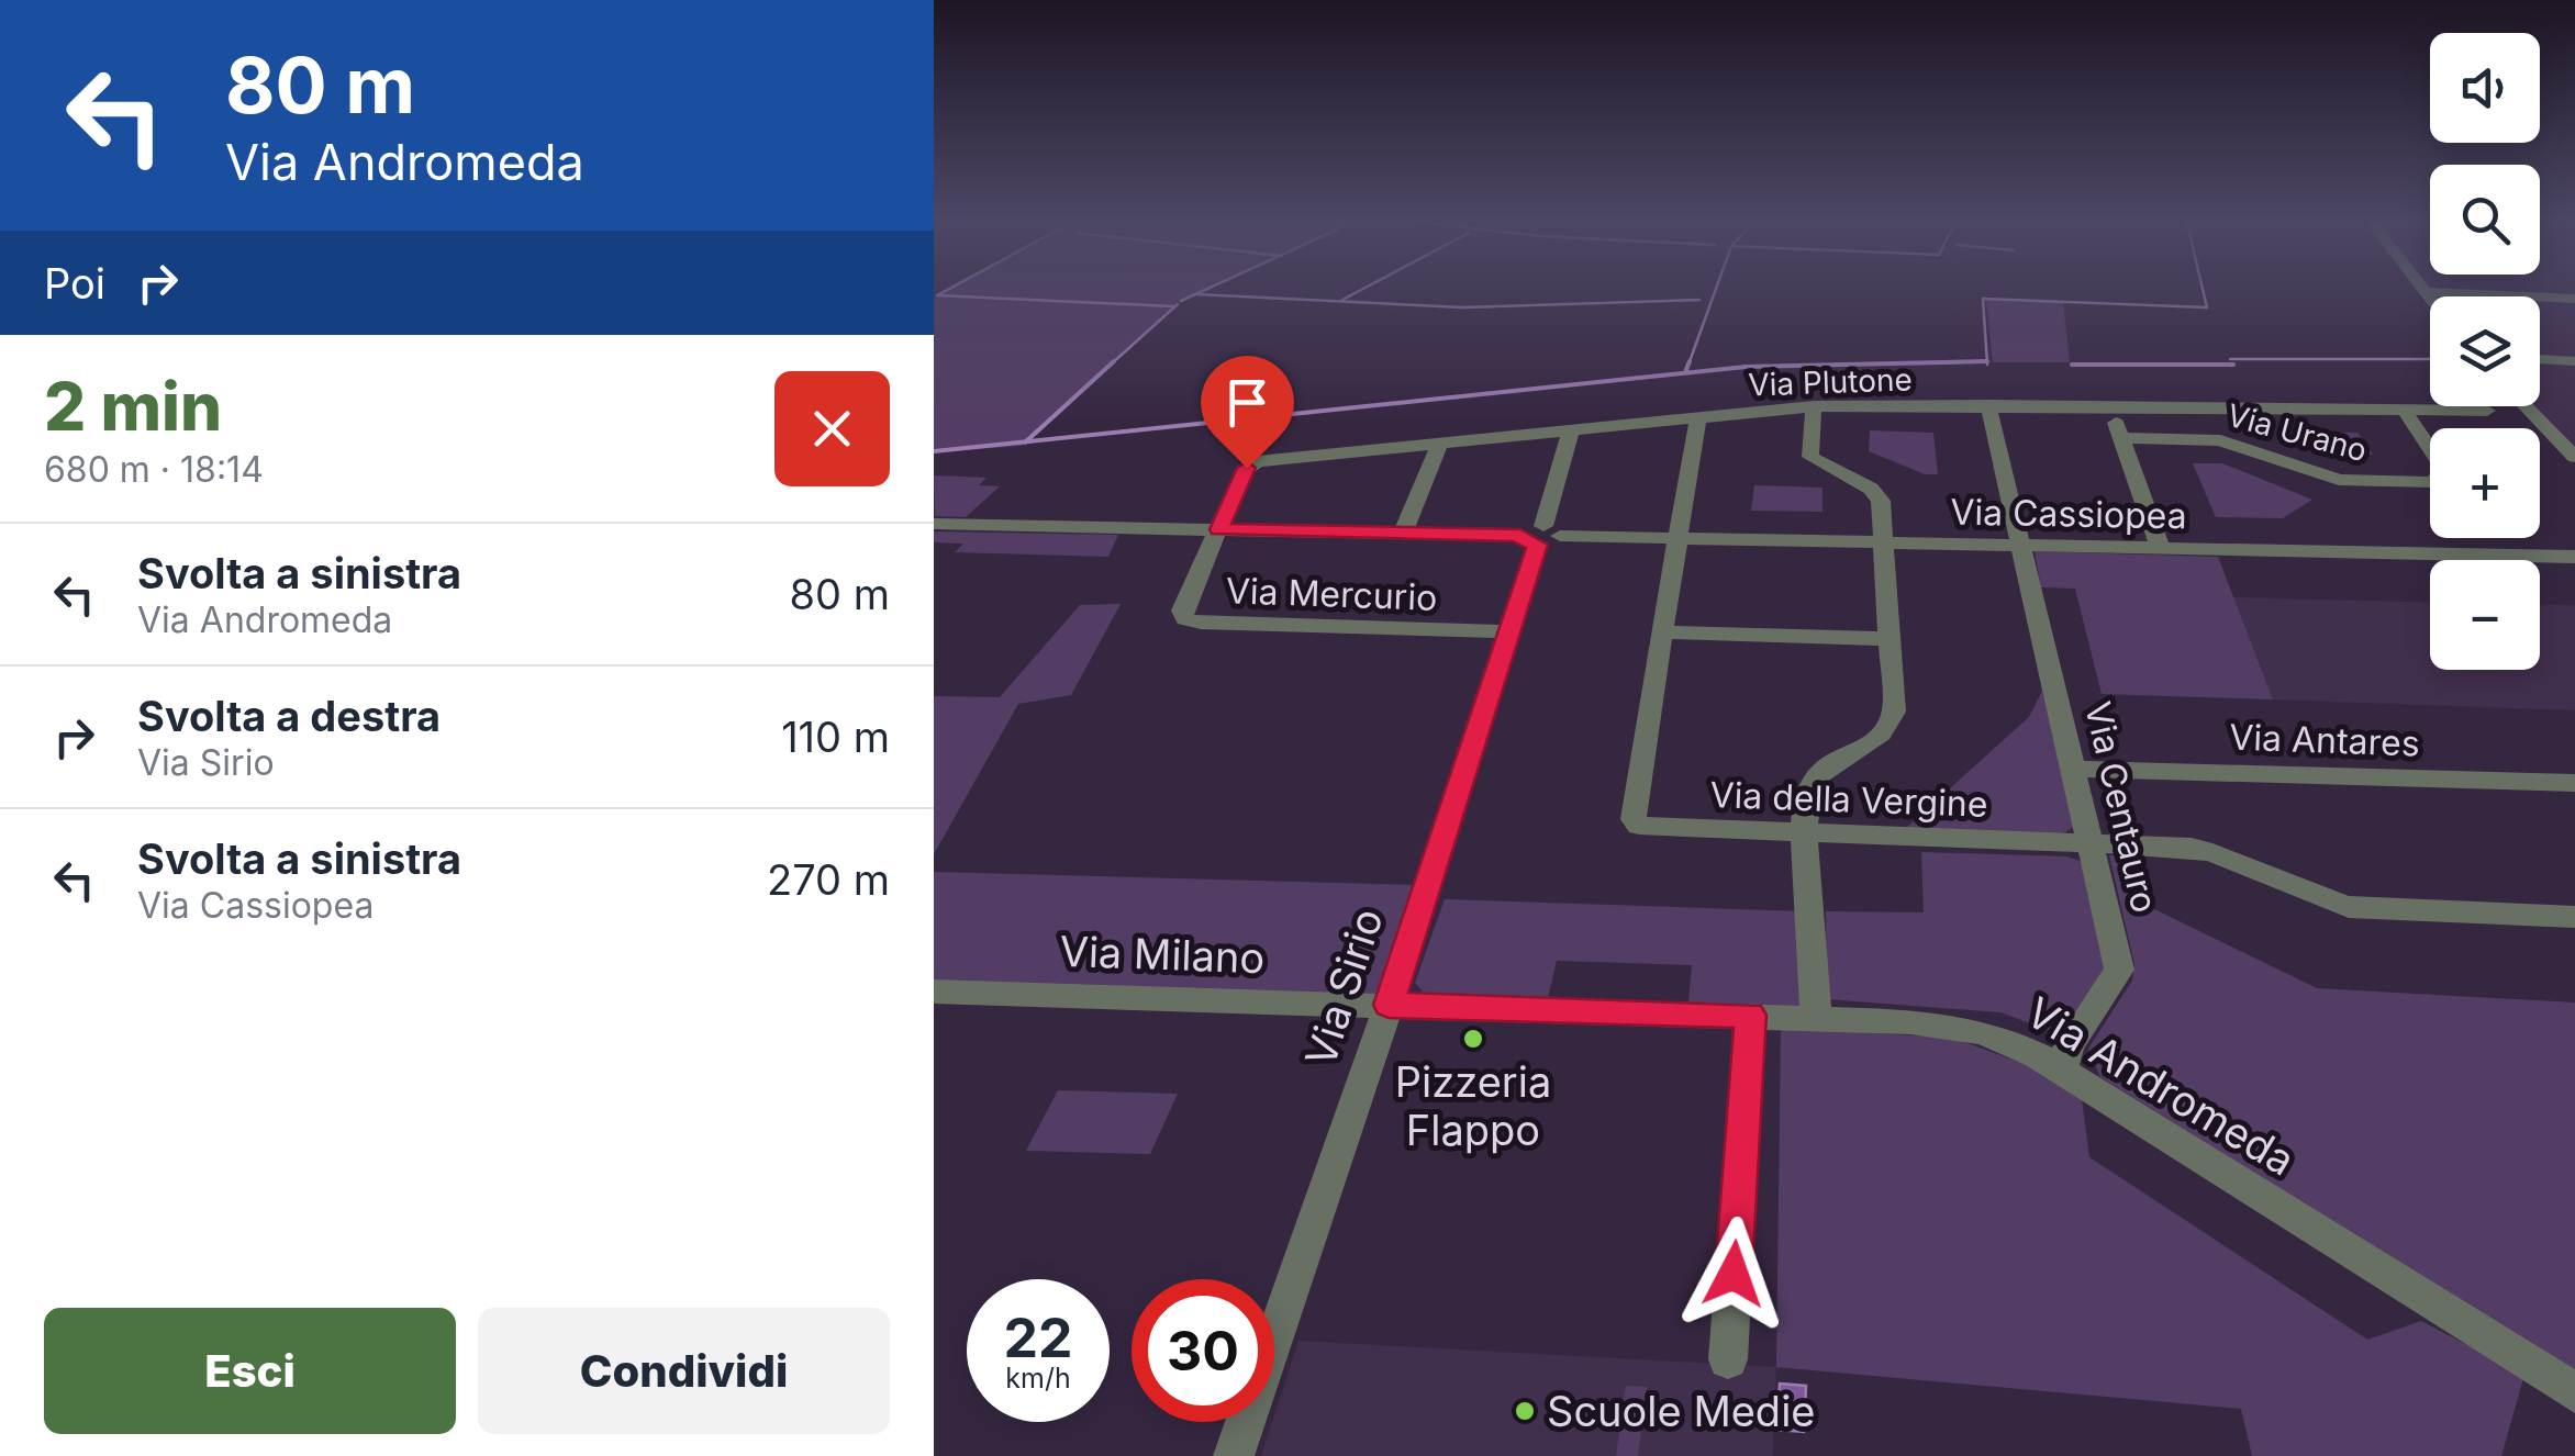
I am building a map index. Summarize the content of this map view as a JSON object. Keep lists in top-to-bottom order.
{
  "streets": {
    "street": [
      "Via Plutone",
      "Via Urano",
      "Via Cassiopea",
      "Via Mercurio",
      "Via Antares",
      "Via della Vergine",
      "Via Centauro",
      "Via Milano",
      "Via Sirio",
      "Via Andromeda"
    ]
  },
  "crossings": [
    ["Via Plutone", "Via Urano"],
    ["Via Plutone", "Via Cassiopea"],
    ["Via Plutone", "Via Mercurio"],
    ["Via Plutone", "Via Centauro"],
    ["Via Plutone", "Via Sirio"],
    ["Via Cassiopea", "Via Mercurio"],
    ["Via Cassiopea", "Via Centauro"],
    ["Via Cassiopea", "Via Sirio"],
    ["Via Mercurio", "Via Sirio"],
    ["Via Antares", "Via Centauro"],
    ["Via della Vergine", "Via Centauro"],
    ["Via Centauro", "Via Andromeda"],
    ["Via Milano", "Via Sirio"],
    ["Via Milano", "Via Andromeda"],
    ["Via Sirio", "Via Andromeda"]
  ],
  "places": ["Pizzeria Flappo", "Scuole Medie"],
  "page": {
    "turn": ["80 m", "Via Andromeda"],
    "map_buttons": ["+", "−"],
    "then": "Poi",
    "heading": ["2 min", "680 m · 18:14"],
    "list": [
      {
        "name": "Svolta a sinistra",
        "note": "Via Andromeda",
        "value": "80 m"
      },
      {
        "name": "Svolta a destra",
        "note": "Via Sirio",
        "value": "110 m"
      },
      {
        "name": "Svolta a sinistra",
        "note": "Via Cassiopea",
        "value": "270 m"
      }
    ],
    "speed": "22 km/h",
    "limit": "30",
    "buttons": ["Esci", "Condividi"]
  }
}
